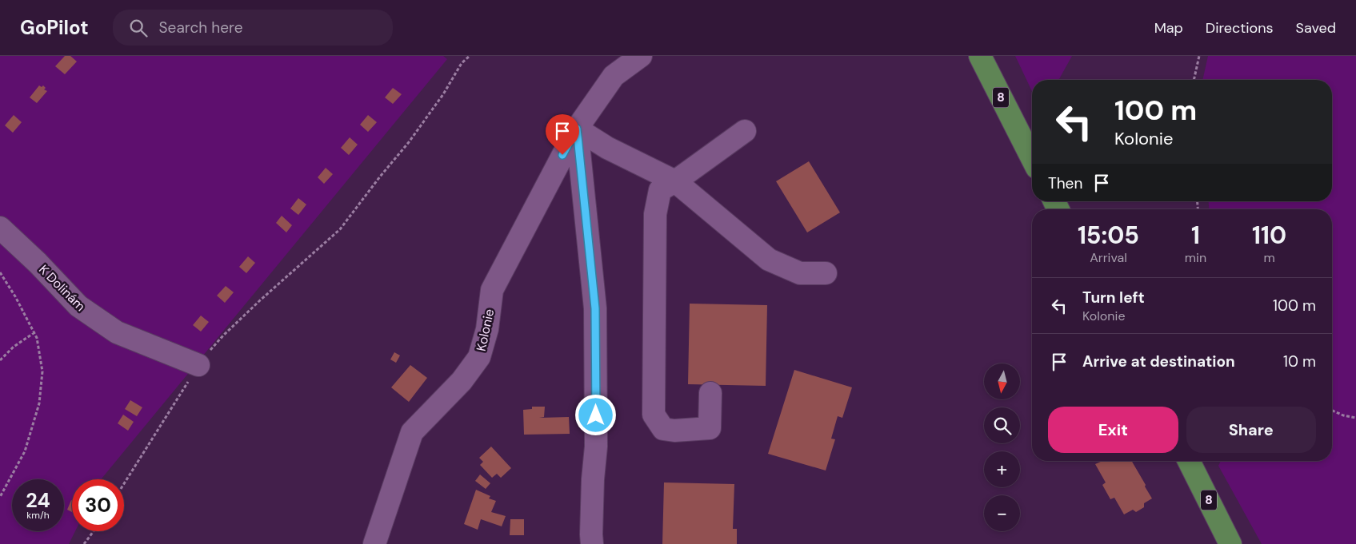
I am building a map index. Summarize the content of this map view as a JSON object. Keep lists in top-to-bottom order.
{
  "streets": {
    "main road": ["8"],
    "street": ["K Dolinám", "Kolonie"]
  },
  "north": "bottom",
  "page": {
    "header": "GoPilot",
    "search": "Search here",
    "nav": ["Map", "Directions", "Saved"],
    "turn": ["100 m", "Kolonie"],
    "then": "Then",
    "eta": [
      "15:05",
      "Arrival",
      "1",
      "min",
      "110",
      "m"
    ],
    "list": [
      {
        "name": "Turn left",
        "note": "Kolonie",
        "value": "100 m"
      },
      {
        "name": "Arrive at destination",
        "value": "10 m"
      }
    ],
    "map_buttons": ["+", "−"],
    "buttons": ["Exit", "Share"],
    "speed": "24 km/h",
    "limit": "30"
  }
}
